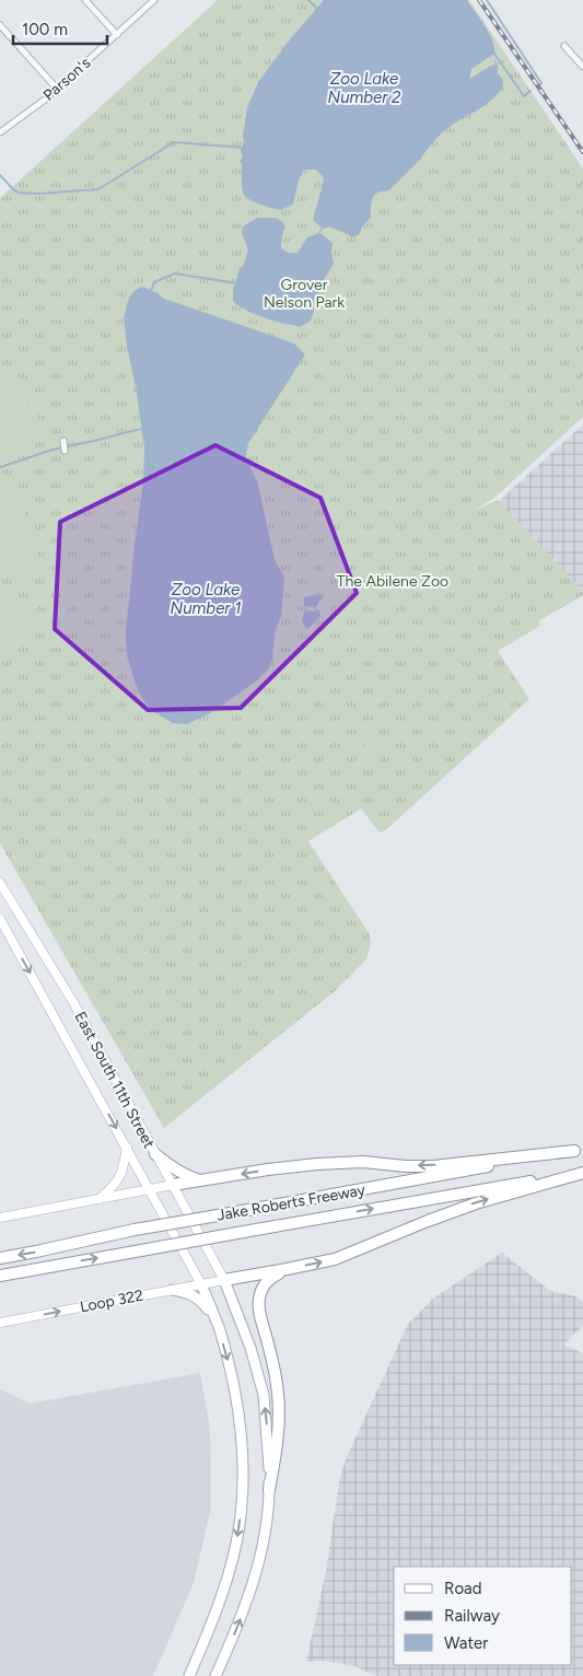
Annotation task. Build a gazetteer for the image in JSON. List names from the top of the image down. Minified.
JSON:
{"streets":{"highway":["Jake Roberts Freeway"],"main road":["East South 11th Street","Loop 322"],"street":["Parson's"]},"crossings":[["East South 11th Street","Loop 322"]],"one_way":["Loop 322"],"water":["Zoo Lake Number 2","Zoo Lake Number 1"],"parks":["Grover Nelson Park","The Abilene Zoo"],"legend":["Road","Railway","Water"],"scale_bar":"100 m"}
